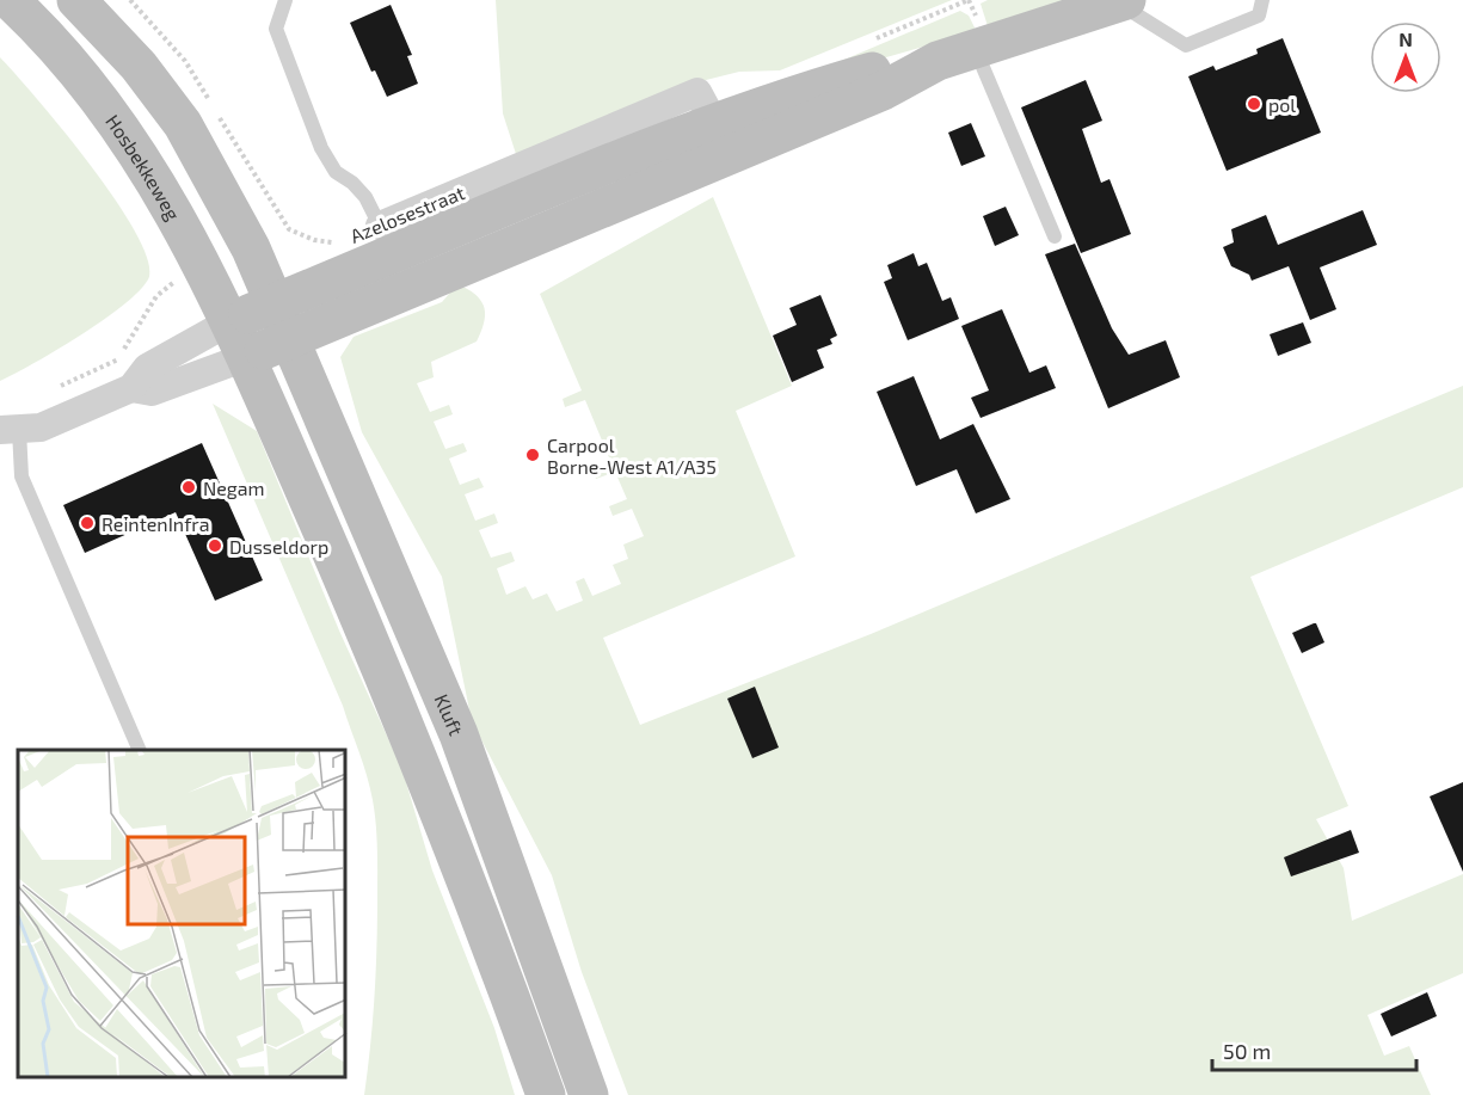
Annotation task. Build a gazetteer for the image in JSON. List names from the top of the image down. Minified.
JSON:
{"streets":{"main road":["Hosbekkeweg","Azelosestraat","Kluft"]},"crossings":[["Hosbekkeweg","Azelosestraat"],["Azelosestraat","Kluft"]],"places":["pol","Carpool Borne-West A1/A35","Negam","ReintenInfra","Dusseldorp"],"scale_bar":"50 m","north":"top"}
